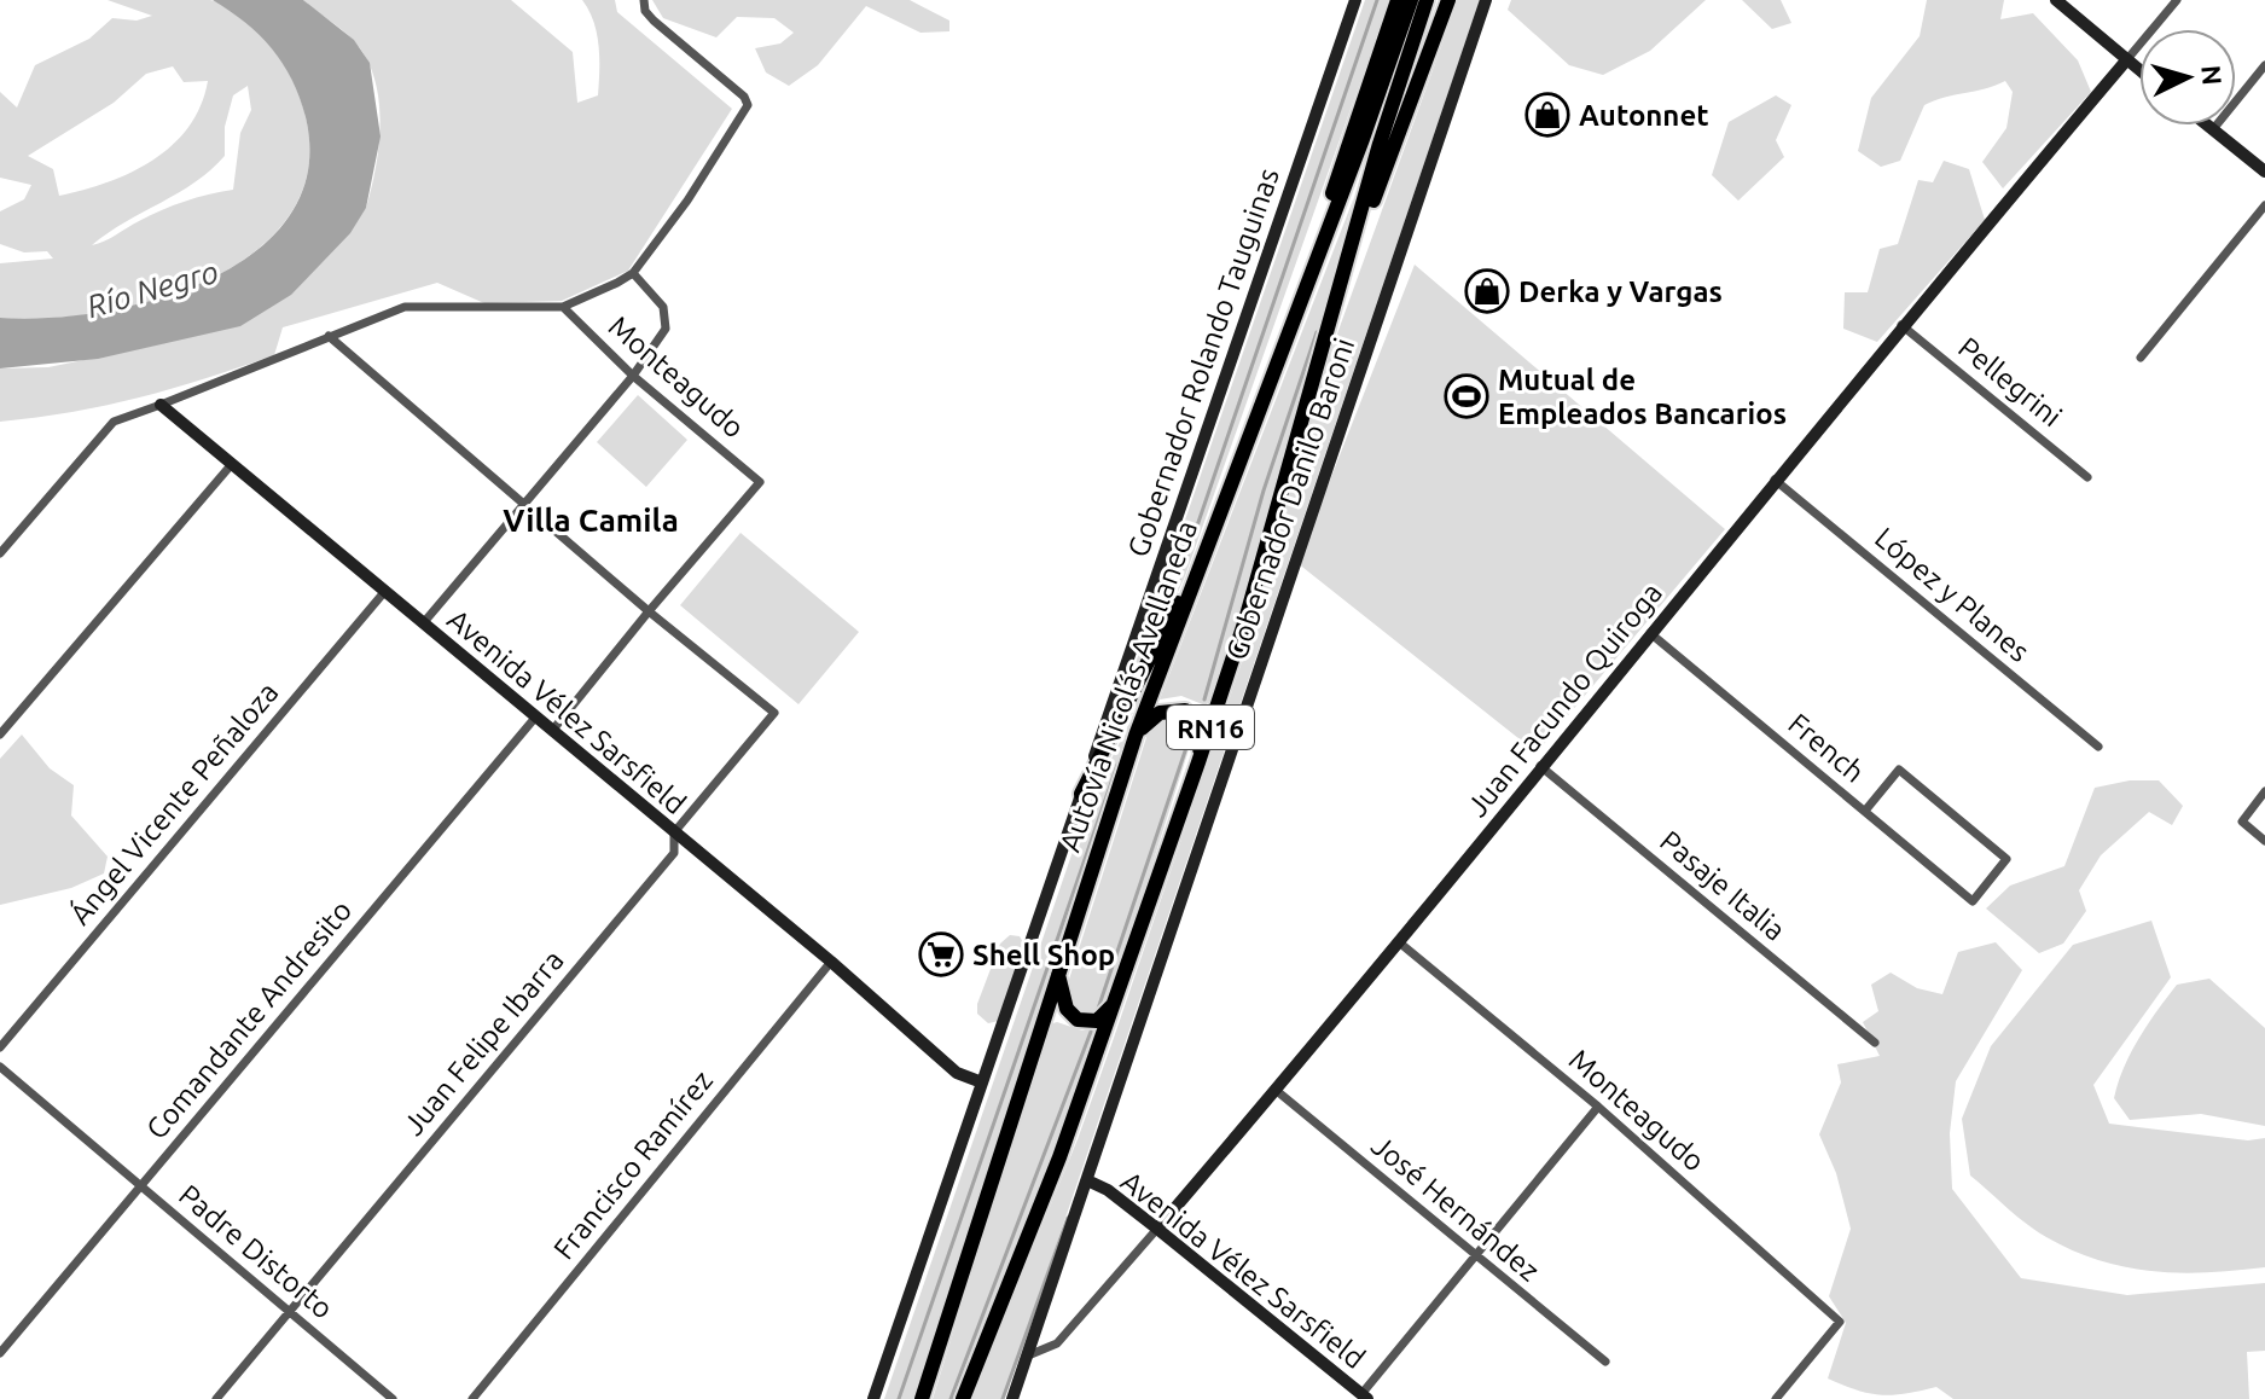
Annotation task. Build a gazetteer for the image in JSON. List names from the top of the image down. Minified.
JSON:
{"streets":{"highway":["Autovía Nicolás Avellaneda","RN16"],"street":["Gobernador Rolando Tauguinas","Monteagudo","Pellegrini","Gobernador Danilo Baroni","López y Planes","Juan Facundo Quiroga","Avenida Vélez Sarsfield","French","Ángel Vicente Peñaloza","Pasaje Italia","Comandante Andresito","Juan Felipe Ibarra","Francisco Ramírez","José Hernández","Padre Distorto"]},"crossings":[["Gobernador Rolando Tauguinas","Avenida Vélez Sarsfield"],["Monteagudo","Juan Facundo Quiroga"],["Monteagudo","Juan Felipe Ibarra"],["Pellegrini","Juan Facundo Quiroga"],["Gobernador Danilo Baroni","Juan Facundo Quiroga"],["Gobernador Danilo Baroni","Avenida Vélez Sarsfield"],["López y Planes","Juan Facundo Quiroga"],["Juan Facundo Quiroga","Avenida Vélez Sarsfield"],["Juan Facundo Quiroga","French"],["Juan Facundo Quiroga","Pasaje Italia"],["Juan Facundo Quiroga","José Hernández"],["Avenida Vélez Sarsfield","Ángel Vicente Peñaloza"],["Avenida Vélez Sarsfield","Comandante Andresito"],["Avenida Vélez Sarsfield","Juan Felipe Ibarra"],["Avenida Vélez Sarsfield","Francisco Ramírez"],["Comandante Andresito","Padre Distorto"],["Juan Felipe Ibarra","Padre Distorto"]],"districts":["Villa Camila"],"water":["Río Negro"],"places":{"shop":["Autonnet","Derka y Vargas"],"sports":["Mutual de Empleados Bancarios"],"supermarket":["Shell Shop"]},"north":"right"}
